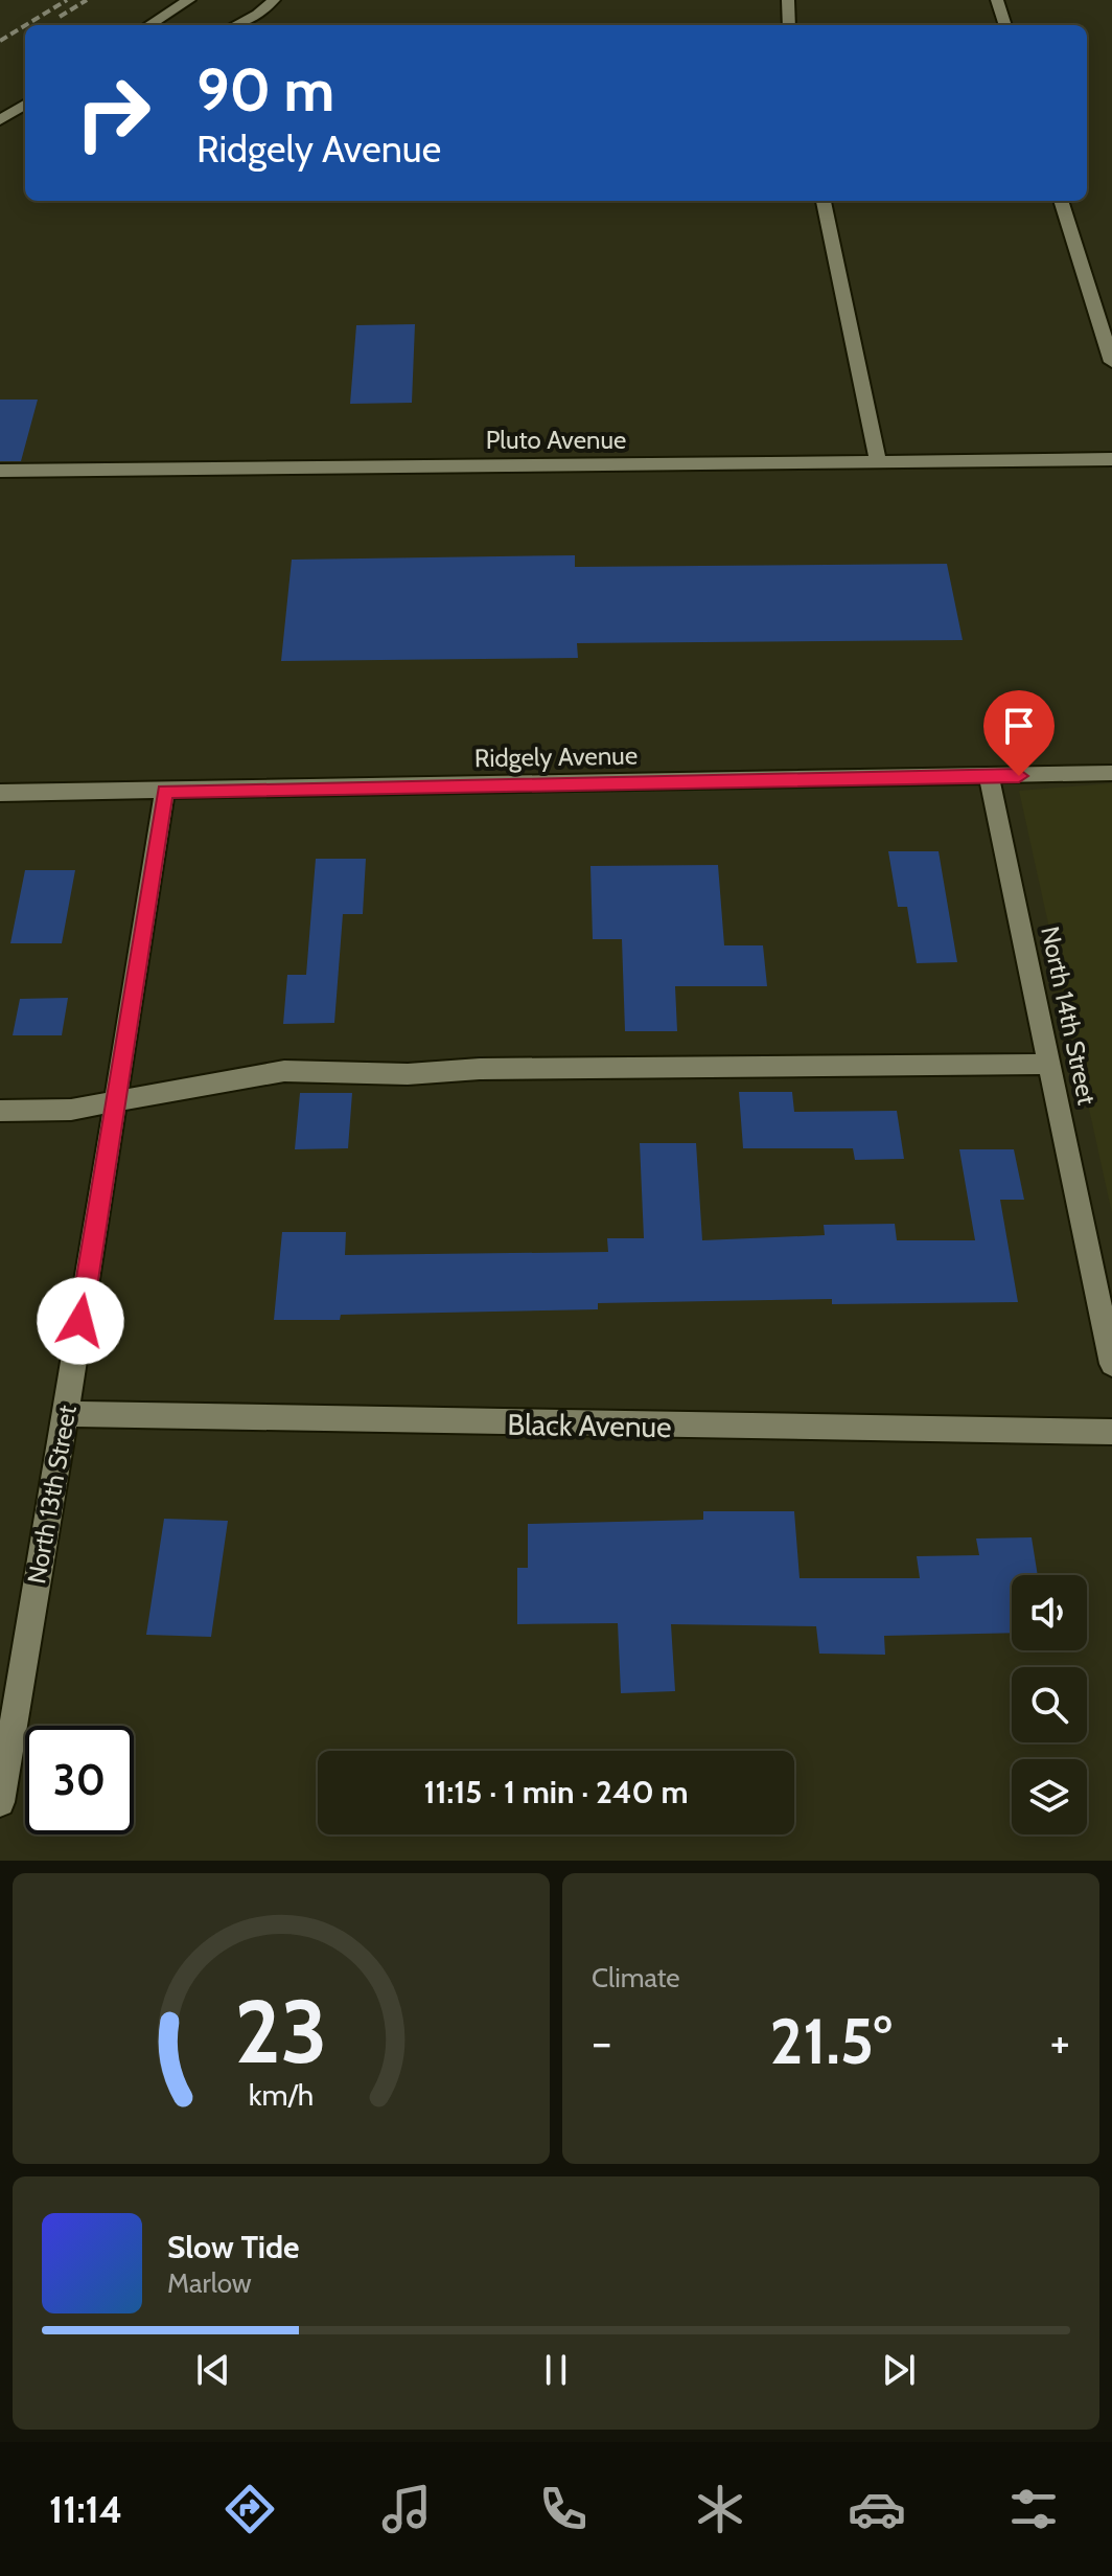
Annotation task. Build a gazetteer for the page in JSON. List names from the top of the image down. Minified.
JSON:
{"streets":{"street":["Pluto Avenue","Ridgely Avenue","North 14th Street","Black Avenue","North 13th Street"]},"crossings":[["Ridgely Avenue","North 14th Street"],["Ridgely Avenue","North 13th Street"],["Black Avenue","North 13th Street"]],"page":{"turn":["90 m","Ridgely Avenue"],"limit":"30","trip":"11:15 · 1 min · 240 m","tile":"Climate","heat":["−","21.5°","+"],"song":["Slow Tide","Marlow"],"tabs":"11:14","gauge":["23","km/h"]}}
